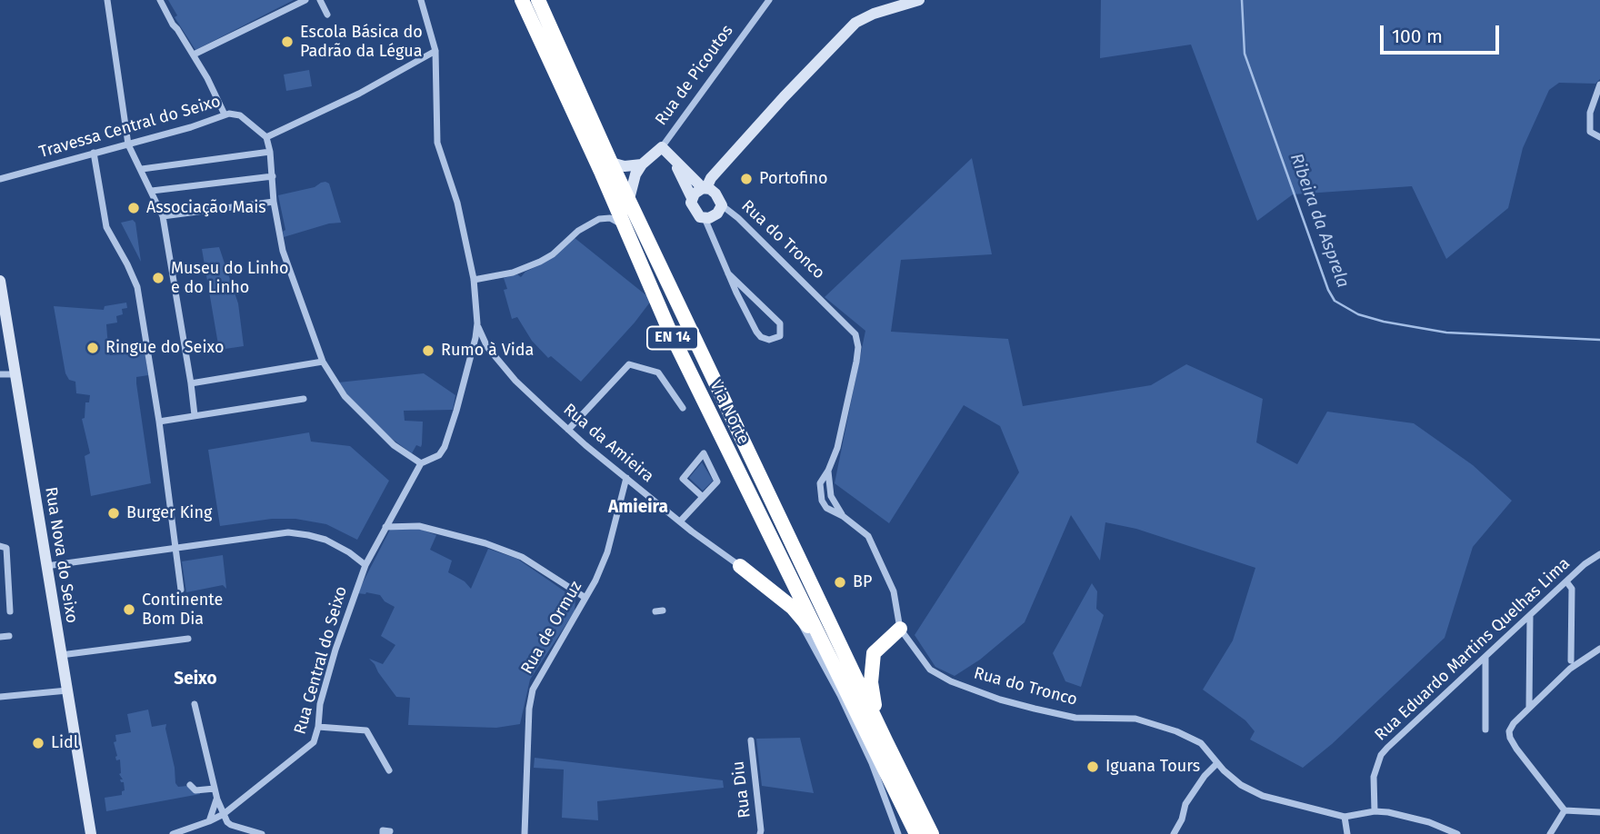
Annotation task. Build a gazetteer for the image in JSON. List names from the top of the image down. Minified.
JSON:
{"streets":{"highway":["EN 14","Via Norte"],"street":["Rua de Picoutos","Travessa Central do Seixo","Rua do Tronco","Rua da Amieira","Rua Nova do Seixo","Rua de Ormuz","Rua Eduardo Martins Quelhas Lima","Rua Central do Seixo","Rua Diu"]},"crossings":[["Rua de Picoutos","Rua do Tronco"],["Rua de Picoutos","Via Norte"],["Rua do Tronco","Rua Eduardo Martins Quelhas Lima"],["Rua da Amieira","Rua de Ormuz"],["Rua da Amieira","Rua Central do Seixo"]],"districts":["Amieira","Seixo"],"water":["Ribeira da Asprela"],"places":["Escola Básica do Padrão da Légua","Portofino","Associação Mais","Museu do Linho e do Linho","Ringue do Seixo","Rumo à Vida","Burger King","BP","Continente Bom Dia","Lidl","Iguana Tours"],"scale_bar":"100 m"}
